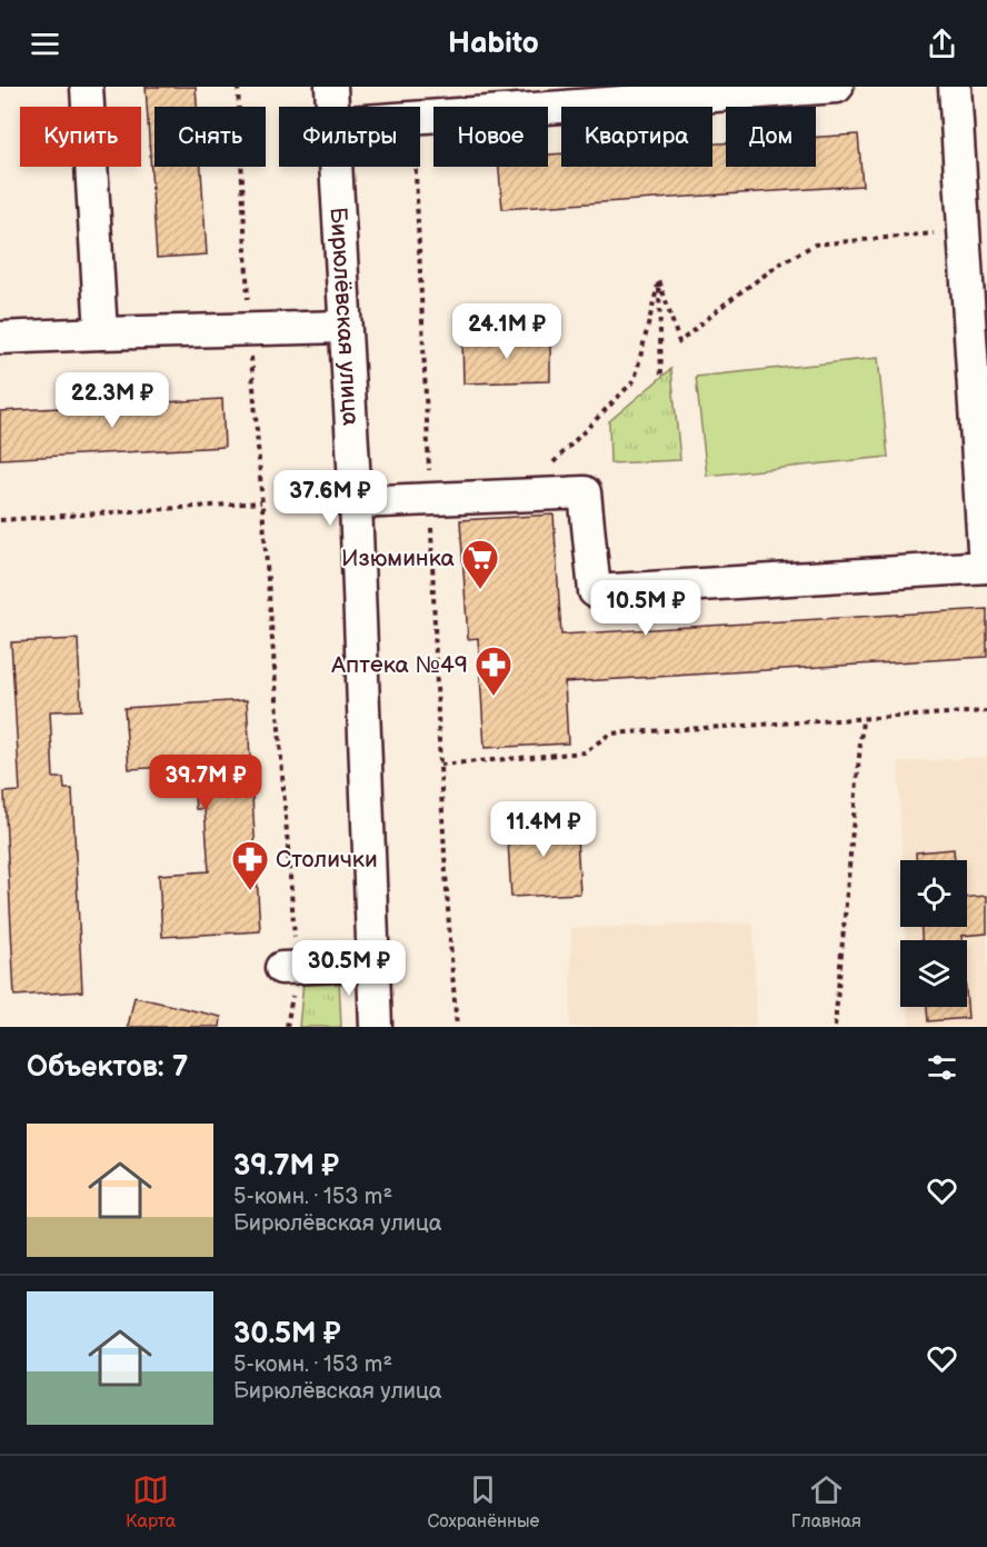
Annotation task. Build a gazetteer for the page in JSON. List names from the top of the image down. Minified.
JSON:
{"streets":{"street":["Бирюлёвская улица"]},"places":{"supermarket":["Изюминка"],"pharmacy":["Аптека №49","Столички"]},"page":{"header":"Habito","chip":["Купить","Снять","Фильтры","Новое","Квартира","Дом"],"price":["24.1M ₽","22.3M ₽","37.6M ₽","10.5M ₽","39.7M ₽","11.4M ₽","30.5M ₽"],"heading":"Объектов: 7","list":[{"name":"39.7M ₽","note":"5-комн. · 153 m² · Бирюлёвская улица"},{"name":"30.5M ₽","note":"5-комн. · 153 m² · Бирюлёвская улица"}],"tabs":["Карта","Сохранённые","Главная"]}}
